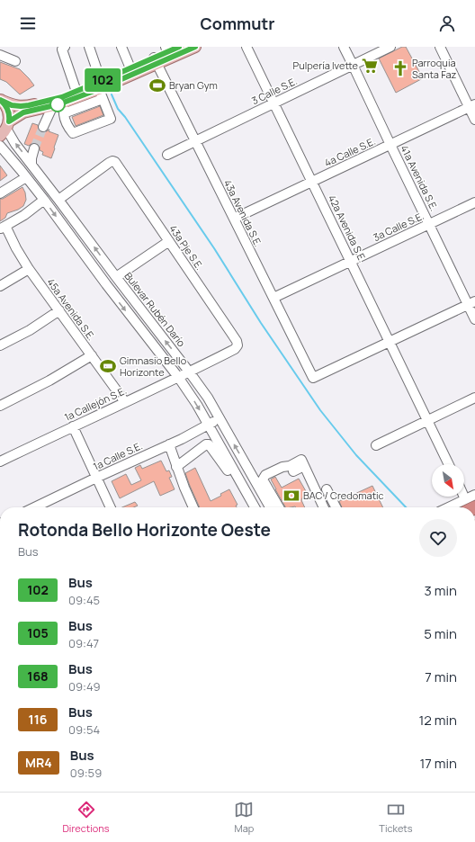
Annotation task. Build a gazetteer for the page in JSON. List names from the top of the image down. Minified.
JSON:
{"streets":{"street":["3 Calle S.E.","4a Calle S.E.","41a Avenida S.E.","43a Avenida S.E.","3a Calle S.E.","42a Avenida S.E.","43a Pje S.E.","45a Avenida S.E.","Bulevar Rubén Darío","1a Callejón S.E.","1a Calle S.E."]},"crossings":[["3 Calle S.E.","41a Avenida S.E."],["3 Calle S.E.","43a Avenida S.E."],["3 Calle S.E.","42a Avenida S.E."],["4a Calle S.E.","41a Avenida S.E."],["4a Calle S.E.","43a Avenida S.E."],["4a Calle S.E.","42a Avenida S.E."],["41a Avenida S.E.","3a Calle S.E."],["43a Avenida S.E.","3a Calle S.E."],["43a Avenida S.E.","42a Avenida S.E."],["3a Calle S.E.","42a Avenida S.E."],["43a Pje S.E.","Bulevar Rubén Darío"],["43a Pje S.E.","1a Callejón S.E."],["45a Avenida S.E.","1a Callejón S.E."],["Bulevar Rubén Darío","1a Callejón S.E."],["Bulevar Rubén Darío","1a Calle S.E."]],"places":{"supermarket":["Pulpería Ivette"],"church":["Parroquia Santa Faz"],"sports":["Bryan Gym","Gimnasio Bello Horizonte"],"bank":["BAC / Credomatic"]},"lines":["bus line 102"],"north":"bottom right","page":{"header":"Commutr","on_map":"102","heading":["Rotonda Bello Horizonte Oeste","Bus"],"list":[{"mark":"102","name":"Bus","note":"09:45","value":"3 min"},{"mark":"105","name":"Bus","note":"09:47","value":"5 min"},{"mark":"168","name":"Bus","note":"09:49","value":"7 min"},{"mark":"116","name":"Bus","note":"09:54","value":"12 min"},{"mark":"MR4","name":"Bus","note":"09:59","value":"17 min"}],"tabs":["Directions","Map","Tickets"]}}
